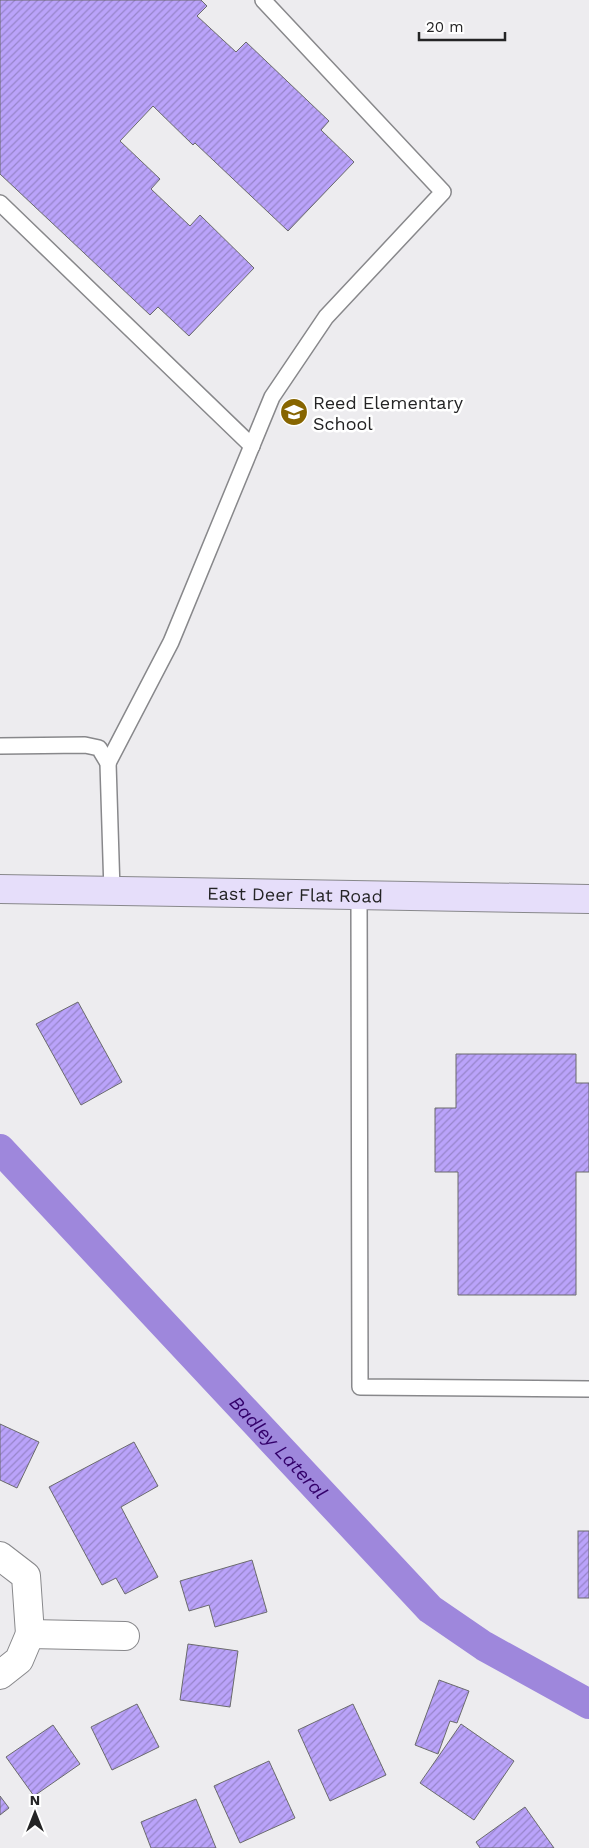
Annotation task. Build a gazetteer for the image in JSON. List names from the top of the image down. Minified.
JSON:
{"streets":{"main road":["East Deer Flat Road"]},"water":["Badley Lateral"],"places":{"school or university":["Reed Elementary School"]},"scale_bar":"20 m","north":"top"}
